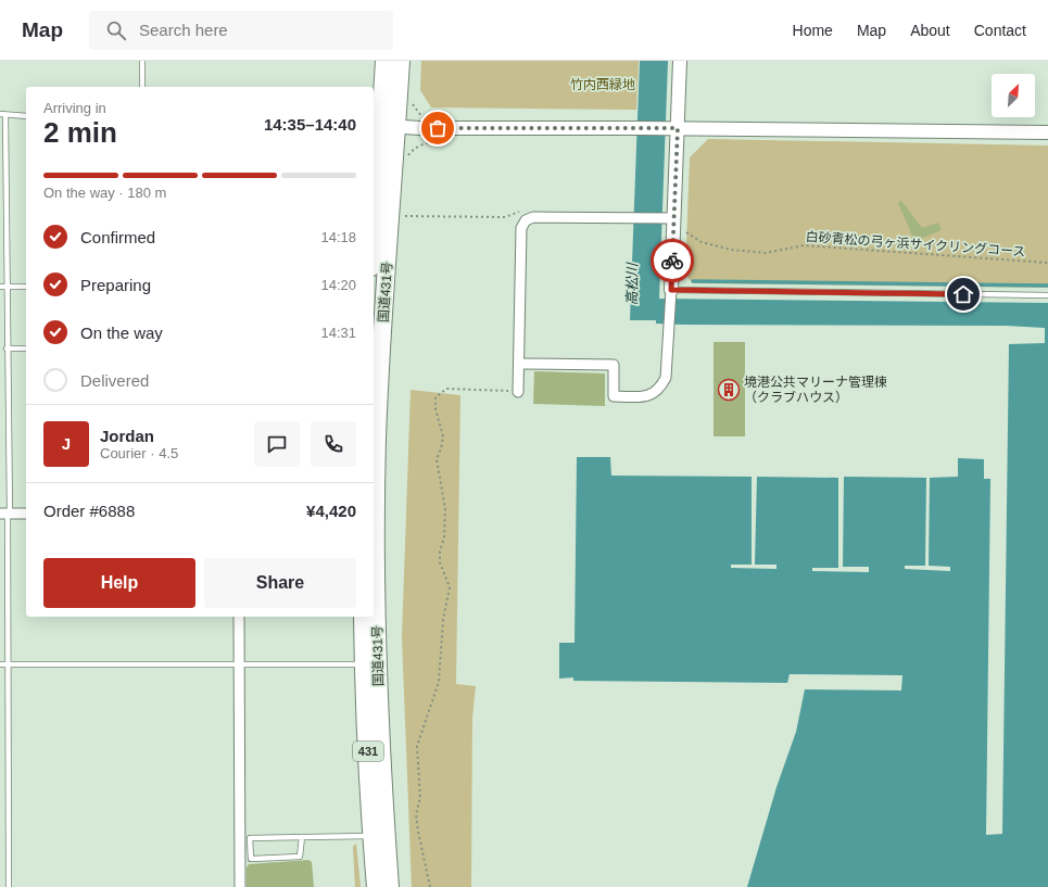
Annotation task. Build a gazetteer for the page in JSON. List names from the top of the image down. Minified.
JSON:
{"streets":{"highway":["国道431号","431"],"path":["白砂青松の弓ヶ浜サイクリングコース"]},"water":["高松川"],"parks":["竹内西緑地"],"places":{"building":["境港公共マリーナ管理棟 （クラブハウス）"]},"north":"top right","page":{"header":"Map","search":"Search here","nav":["Home","Map","About","Contact"],"heading":["2 min","Arriving in","14:35–14:40"],"panel":["Jordan","Courier · 4.5","Order #6888","¥4,420"],"bar":"On the way · 180 m","list":[["Confirmed","14:18"],["Preparing","14:20"],["On the way","14:31"],"Delivered"],"round":"J","buttons":["Help","Share"]}}
